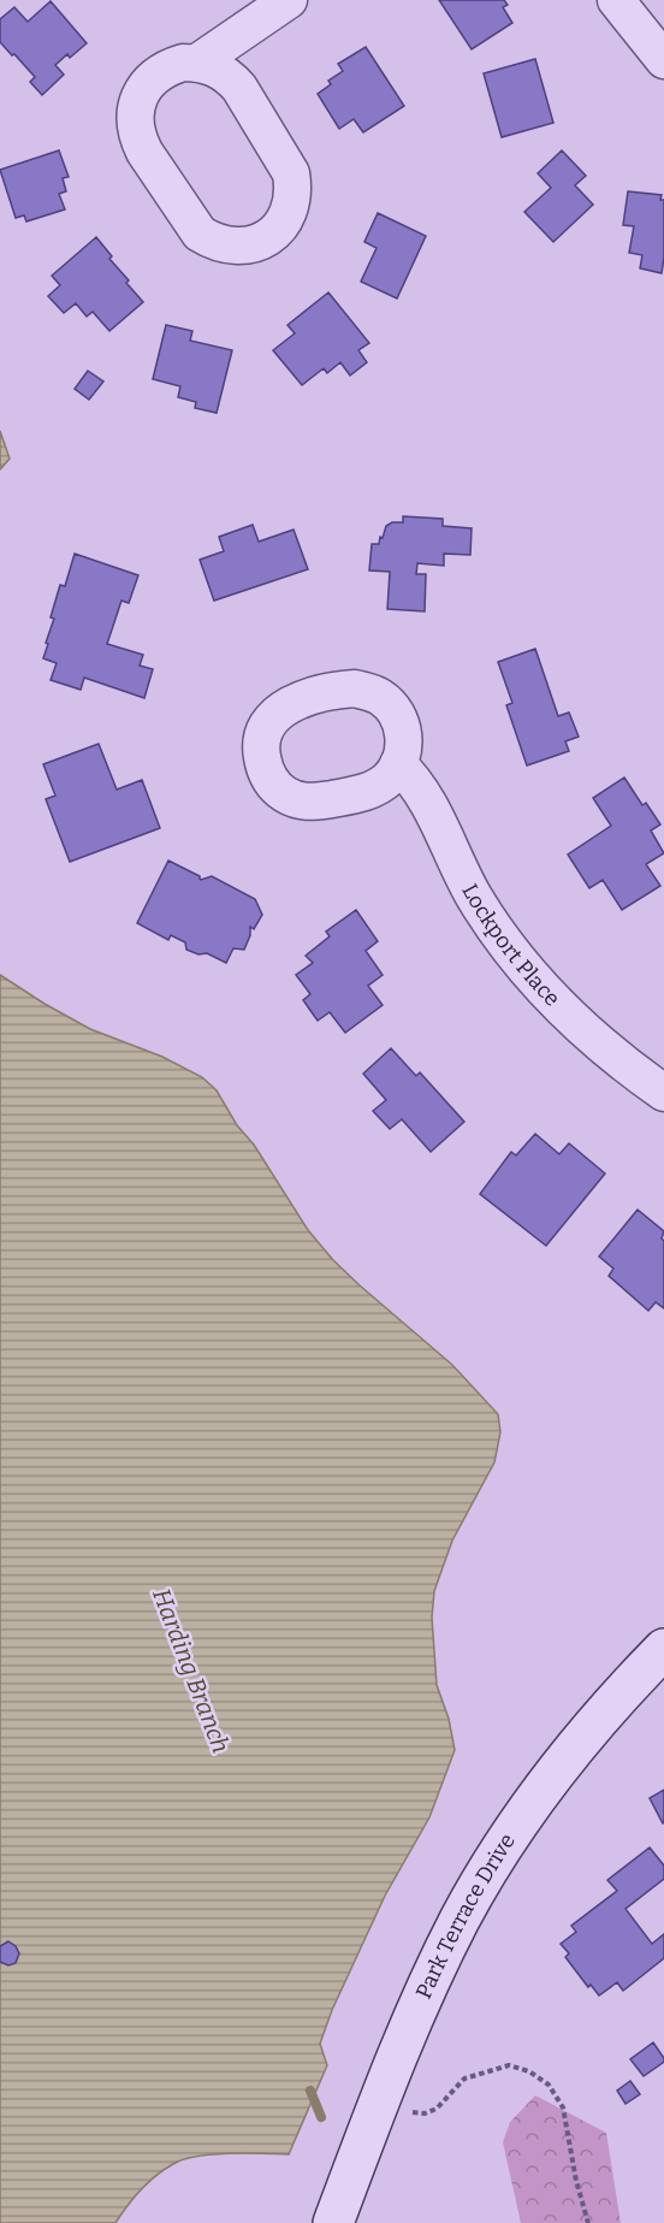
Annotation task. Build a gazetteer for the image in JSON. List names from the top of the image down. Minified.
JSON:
{"streets":{"street":["Lockport Place","Park Terrace Drive"]},"water":["Harding Branch"]}
